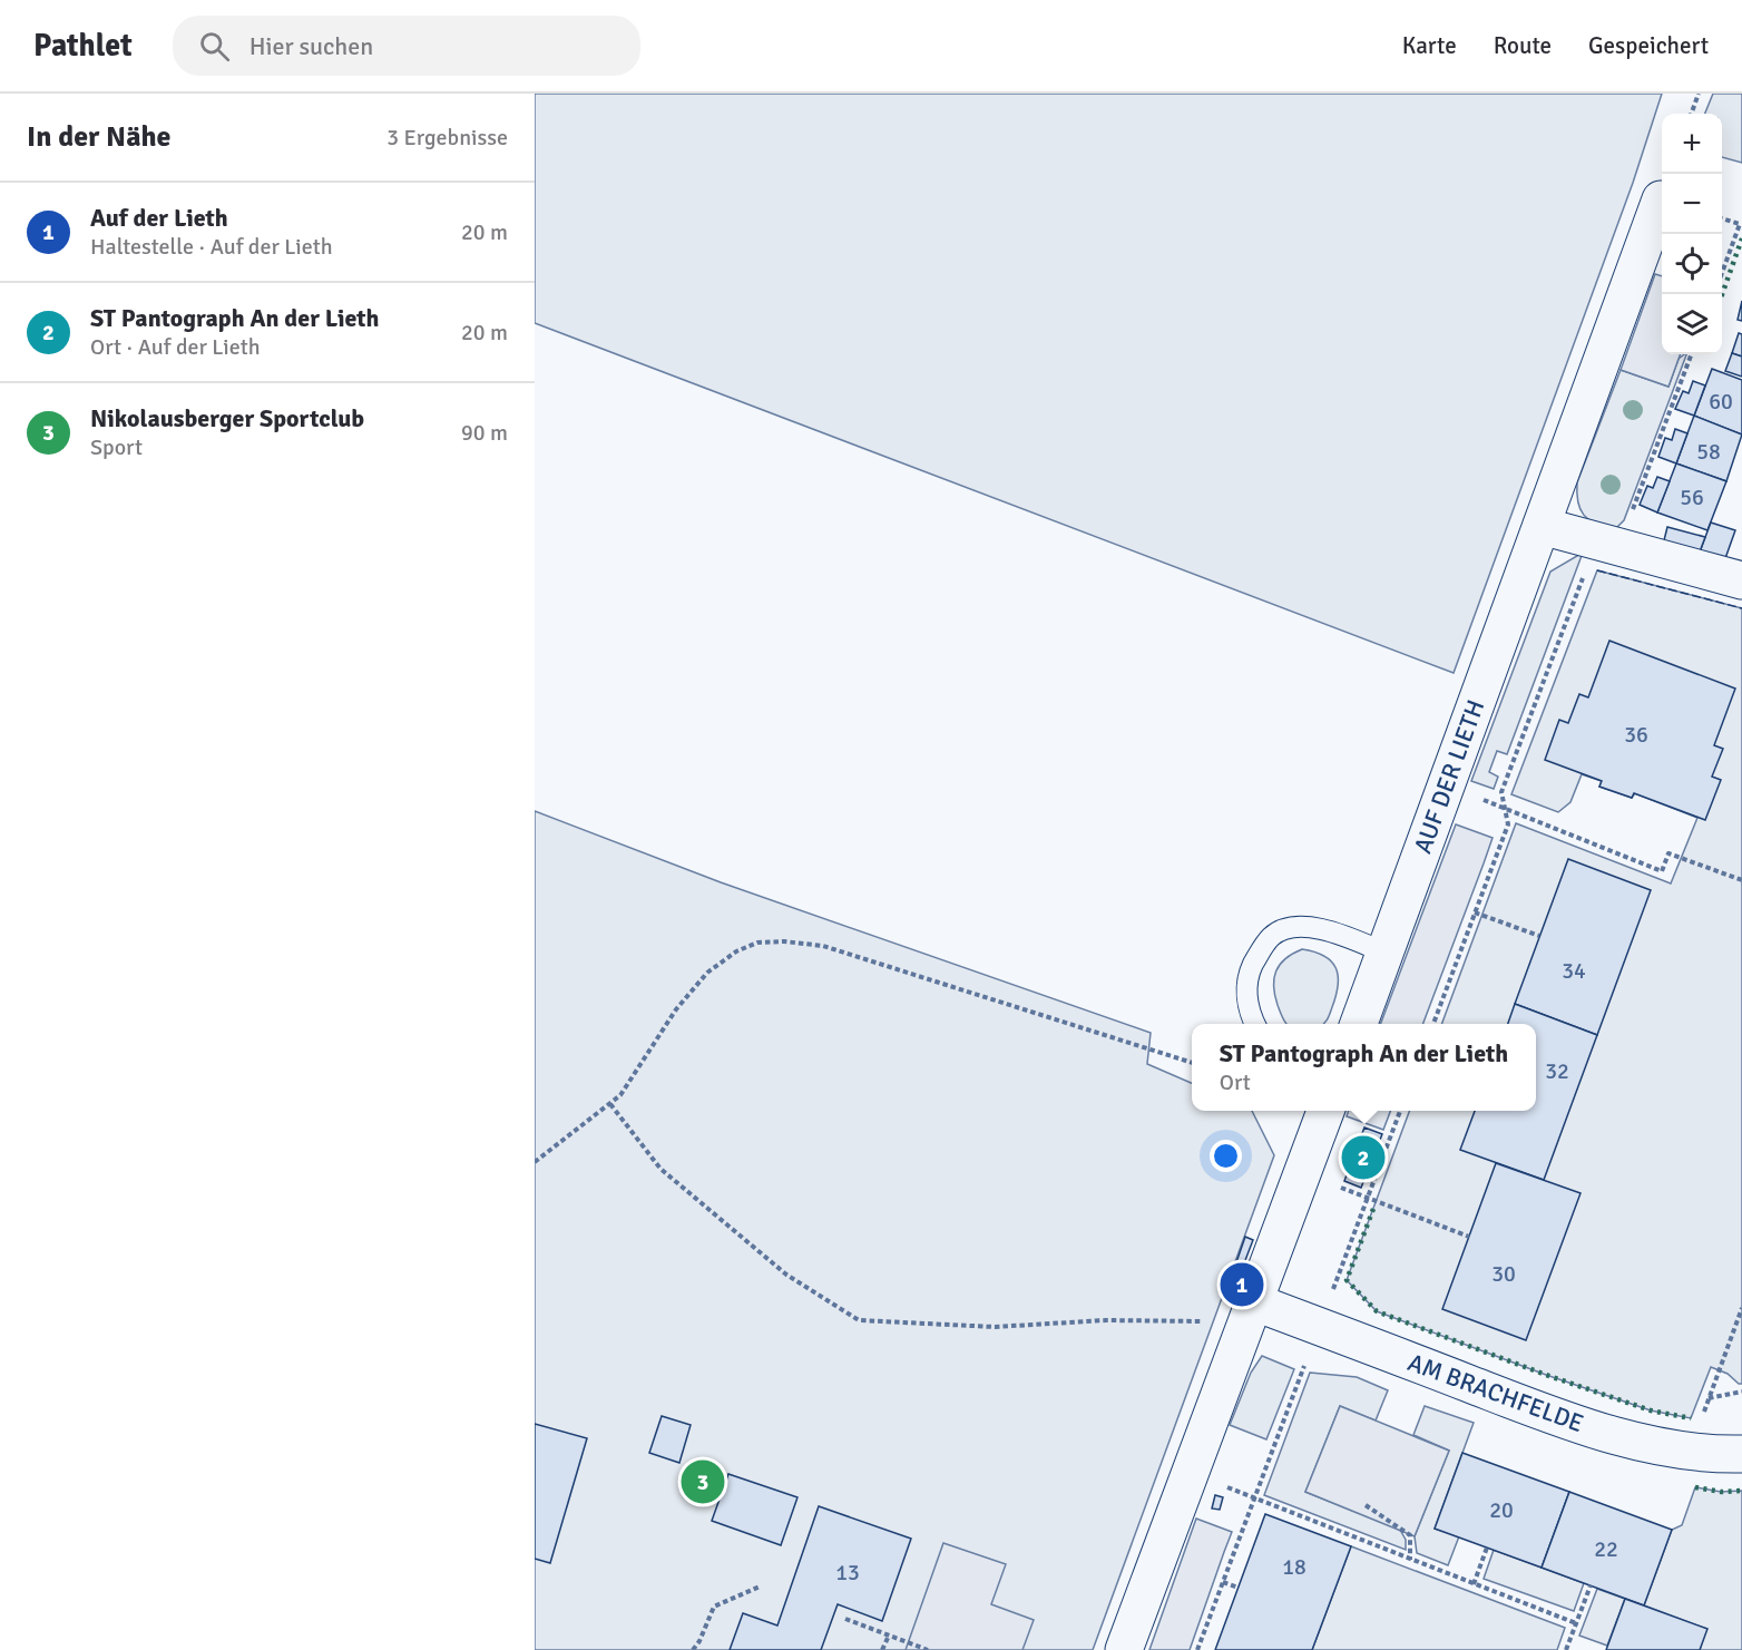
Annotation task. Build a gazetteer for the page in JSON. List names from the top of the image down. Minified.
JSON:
{"streets":{"street":["AUF DER LIETH","AM BRACHFELDE"]},"house_numbers":["60","58","56","36","34","32","30","20","22","18","13"],"page":{"header":"Pathlet","search":"Hier suchen","nav":["Karte","Route","Gespeichert"],"heading":["In der Nähe","3 Ergebnisse"],"map_buttons":["+","−"],"list":[{"mark":"1","name":"Auf der Lieth","note":"Haltestelle · Auf der Lieth","value":"20 m"},{"mark":"2","name":"ST Pantograph An der Lieth","note":"Ort · Auf der Lieth","value":"20 m"},{"mark":"3","name":"Nikolausberger Sportclub","note":"Sport","value":"90 m"}],"popup":["ST Pantograph An der Lieth","Ort"],"pins":["2","1","3"]}}
